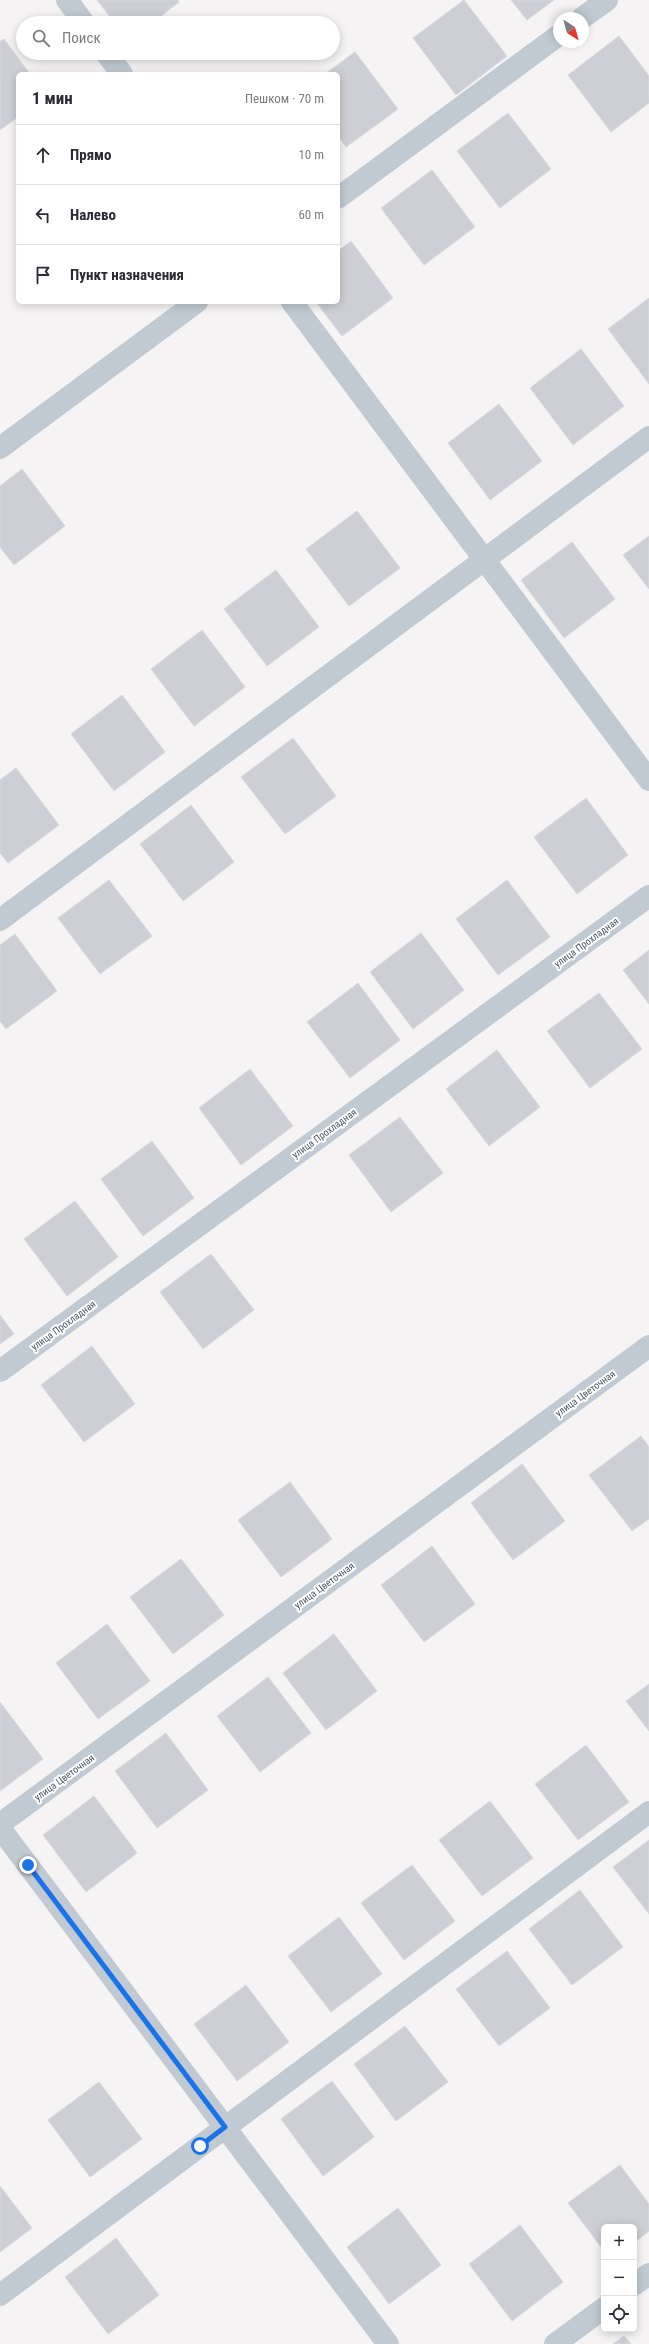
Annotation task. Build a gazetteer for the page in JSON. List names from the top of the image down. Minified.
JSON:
{"streets":{"street":["улица Прохладная","улица Цветочная"]},"north":"bottom right","page":{"search":"Поиск","heading":["1 мин","Пешком · 70 m"],"list":[["Прямо","10 m"],["Налево","60 m"],"Пункт назначения"],"map_buttons":["+","−"]}}
